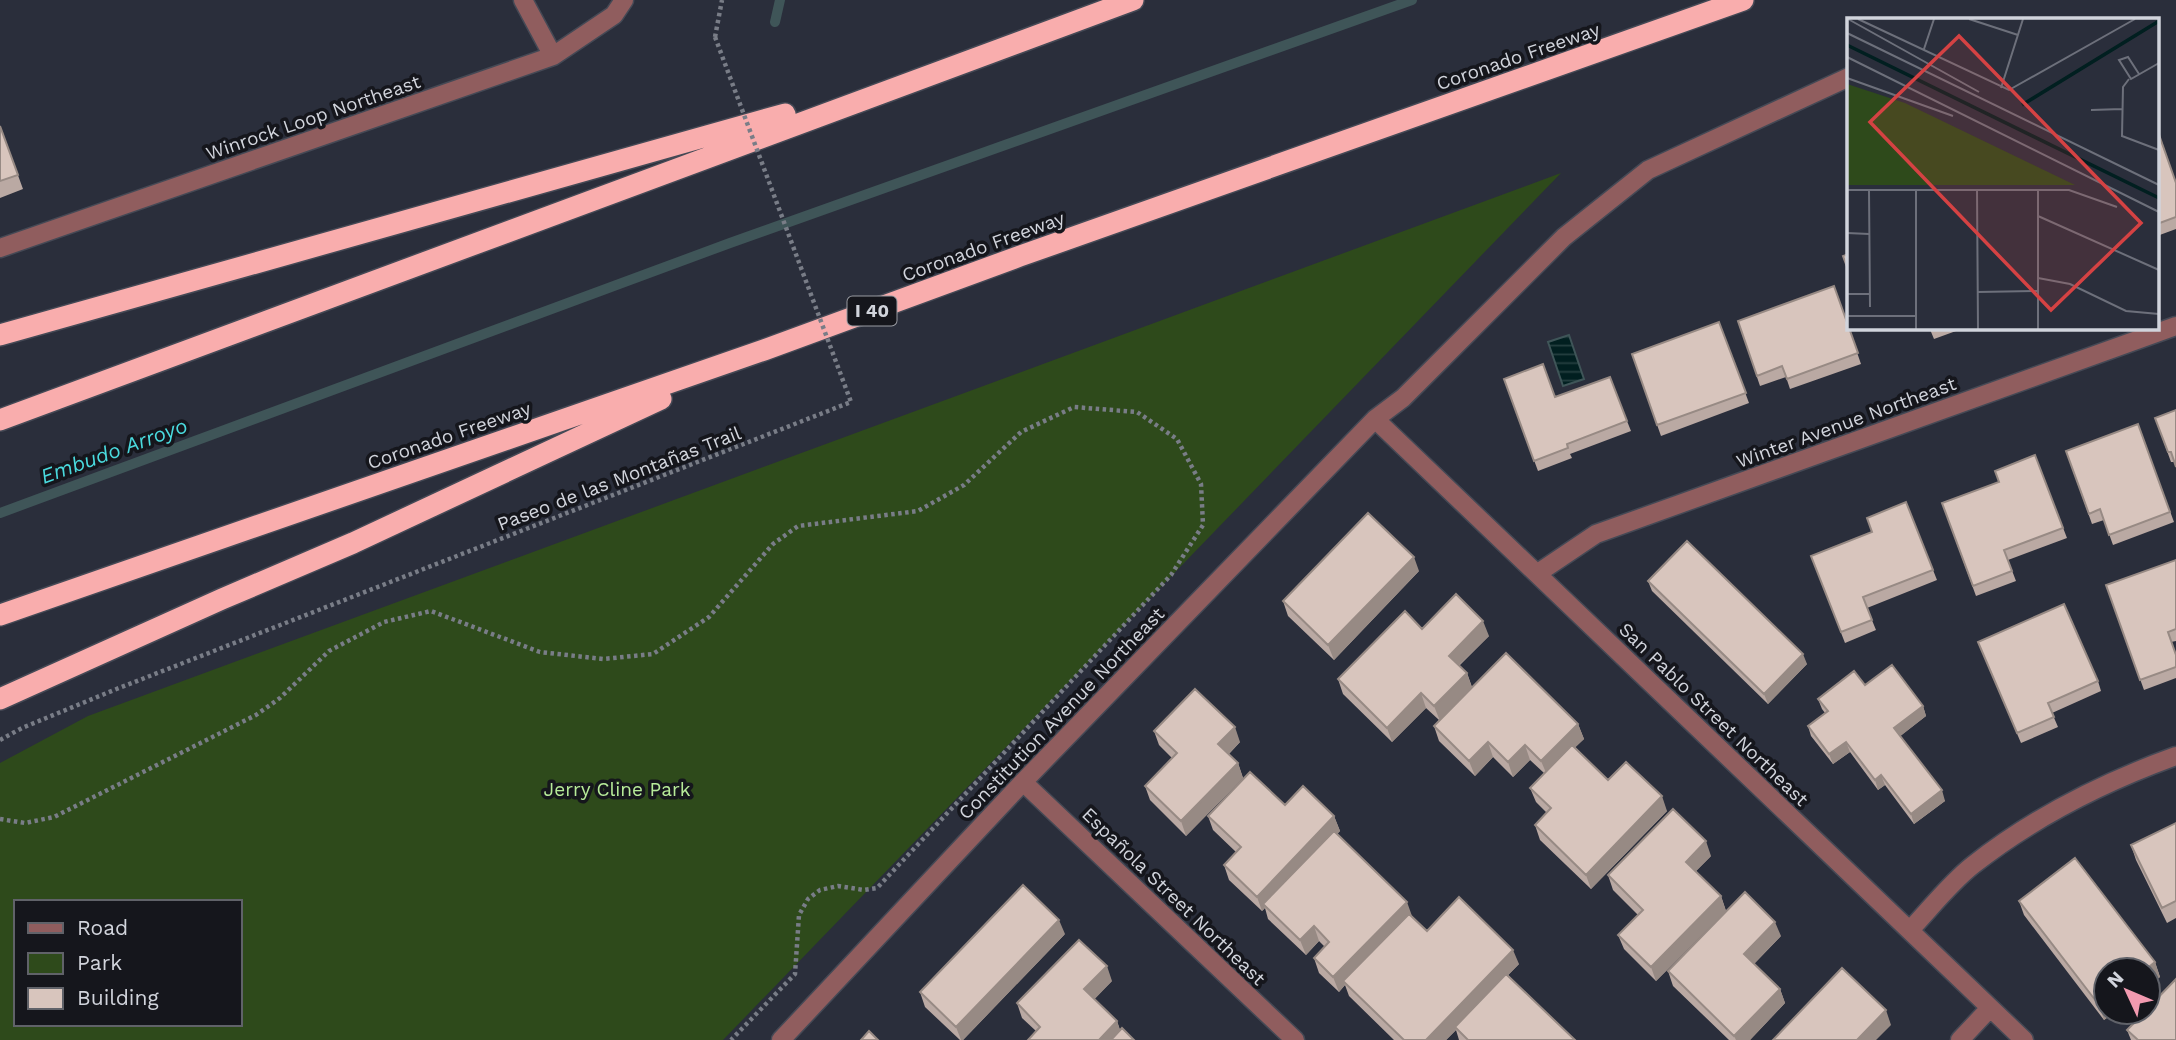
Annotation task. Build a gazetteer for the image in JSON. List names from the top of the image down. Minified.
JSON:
{"streets":{"highway":["Coronado Freeway","I 40"],"street":["Winrock Loop Northeast","Winter Avenue Northeast","Constitution Avenue Northeast","San Pablo Street Northeast","Española Street Northeast"],"path":["Paseo de las Montañas Trail"]},"crossings":[["Winter Avenue Northeast","San Pablo Street Northeast"],["Constitution Avenue Northeast","San Pablo Street Northeast"],["Constitution Avenue Northeast","Española Street Northeast"]],"water":["Embudo Arroyo"],"parks":["Jerry Cline Park"],"legend":["Road","Park","Building"],"north":"top left"}
